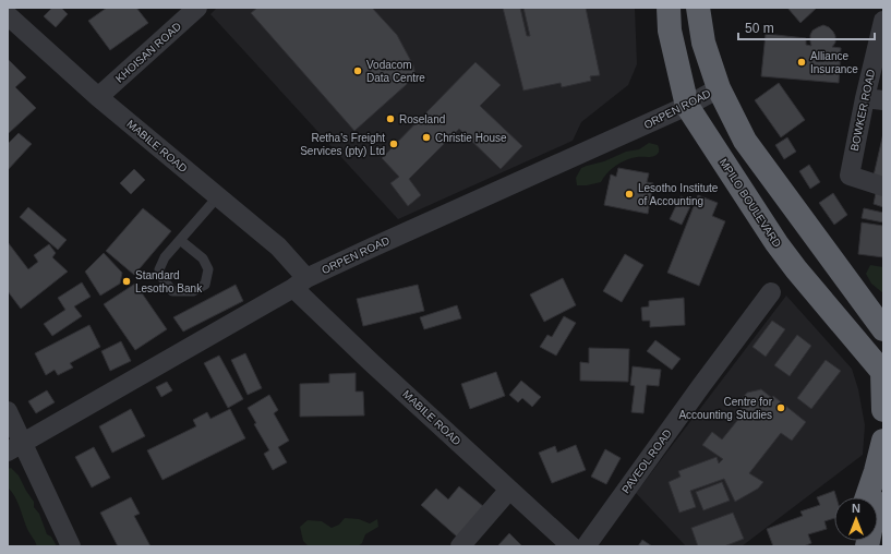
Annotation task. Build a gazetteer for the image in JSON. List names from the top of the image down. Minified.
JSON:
{"streets":{"highway":["MPILO BOULEVARD"],"street":["KHOISAN ROAD","ORPEN ROAD","BOWKER ROAD","MABILE ROAD","PAVEOL ROAD"]},"crossings":[["KHOISAN ROAD","MABILE ROAD"],["ORPEN ROAD","MABILE ROAD"],["ORPEN ROAD","MPILO BOULEVARD"]],"places":["Alliance Insurance","Vodacom Data Centre","Roseland","Christie House","Retha's Freight Services (pty) Ltd","Lesotho Institute of Accounting","Standard Lesotho Bank","Centre for Accounting Studies"],"scale_bar":"50 m","north":"top"}
